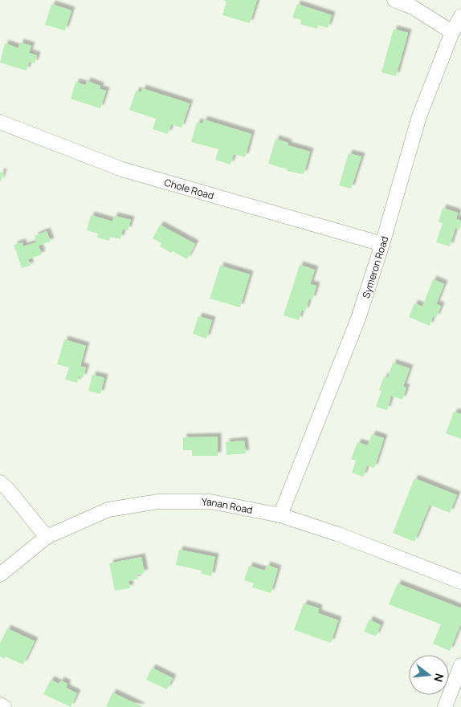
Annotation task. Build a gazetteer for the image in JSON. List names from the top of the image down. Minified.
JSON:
{"streets":{"street":["Chole Road","Symeron Road","Yanan Road"]},"crossings":[["Chole Road","Symeron Road"],["Symeron Road","Yanan Road"]],"north":"right"}
